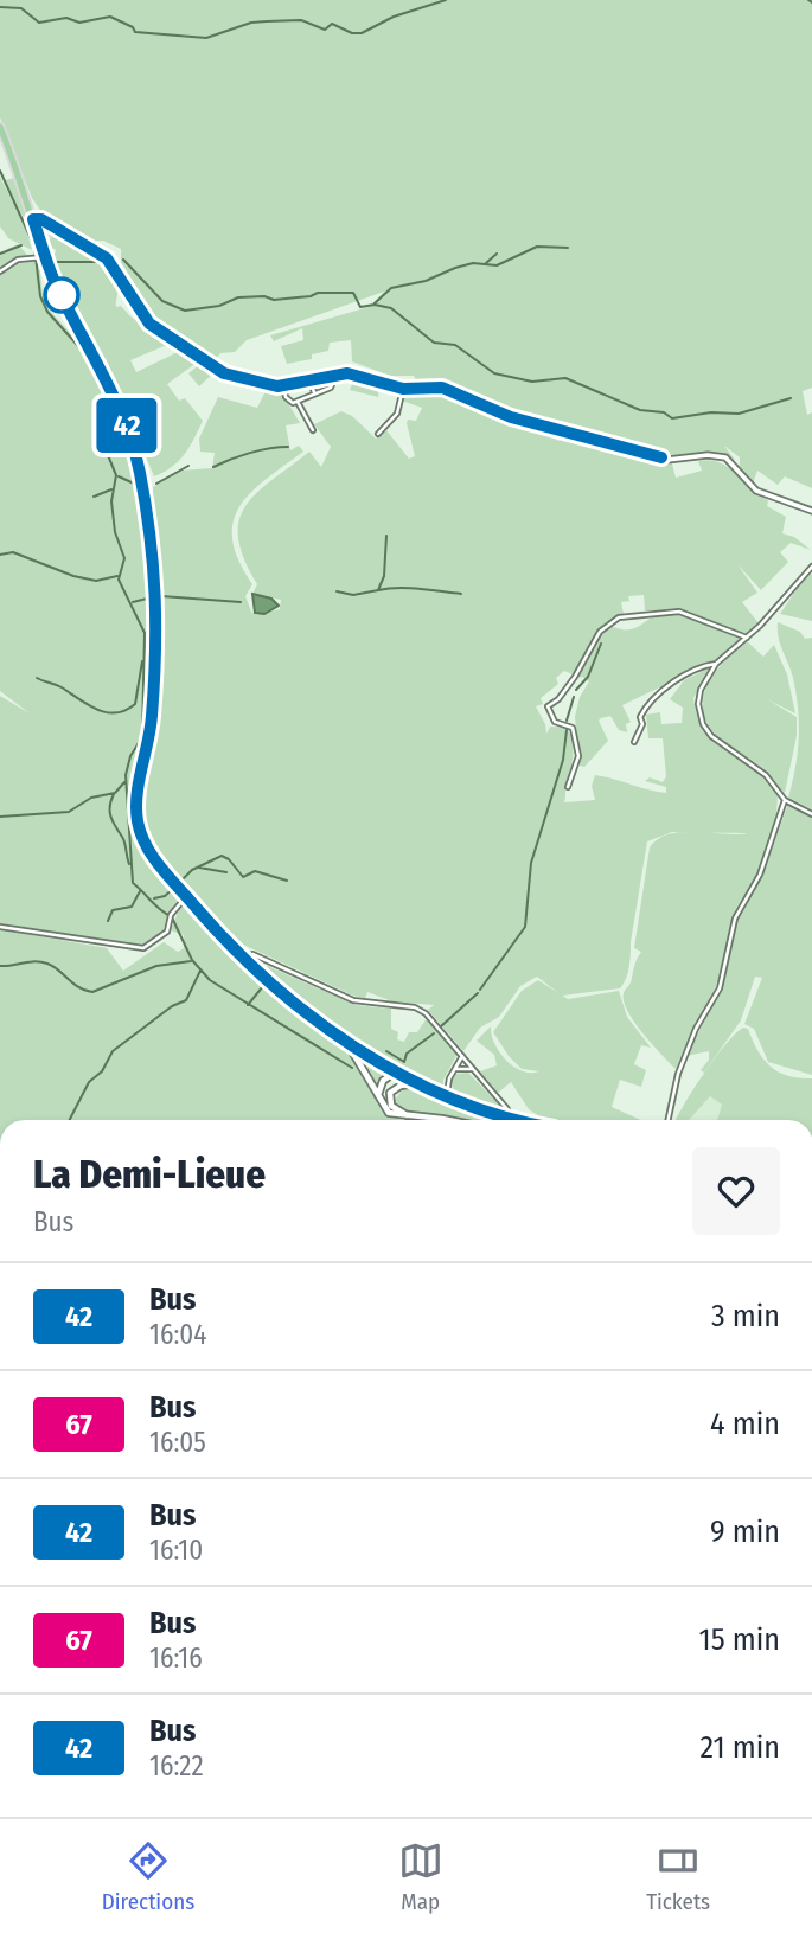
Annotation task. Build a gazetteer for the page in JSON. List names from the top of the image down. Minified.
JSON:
{"lines":["bus line 42"],"page":{"on_map":"42","heading":["La Demi-Lieue","Bus"],"list":[{"mark":"42","name":"Bus","note":"16:04","value":"3 min"},{"mark":"67","name":"Bus","note":"16:05","value":"4 min"},{"mark":"42","name":"Bus","note":"16:10","value":"9 min"},{"mark":"67","name":"Bus","note":"16:16","value":"15 min"},{"mark":"42","name":"Bus","note":"16:22","value":"21 min"}],"tabs":["Directions","Map","Tickets"]}}
